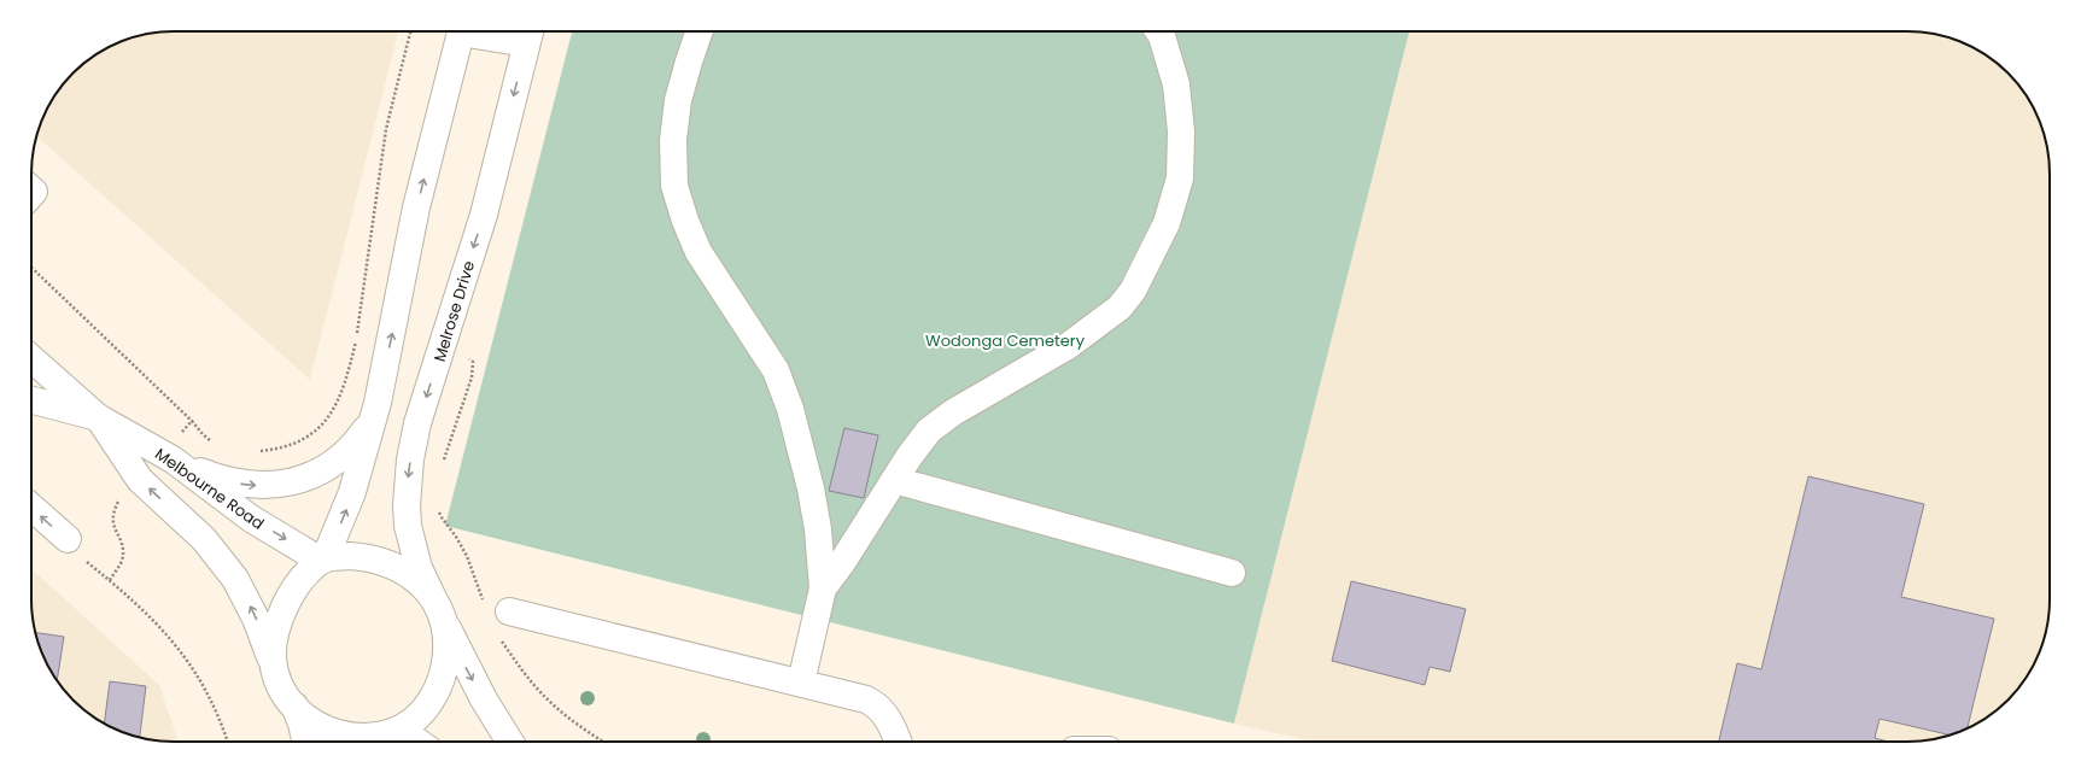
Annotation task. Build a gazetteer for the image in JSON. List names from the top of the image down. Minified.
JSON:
{"streets":{"main road":["Melrose Drive","Melbourne Road"]},"parks":["Wodonga Cemetery"]}
